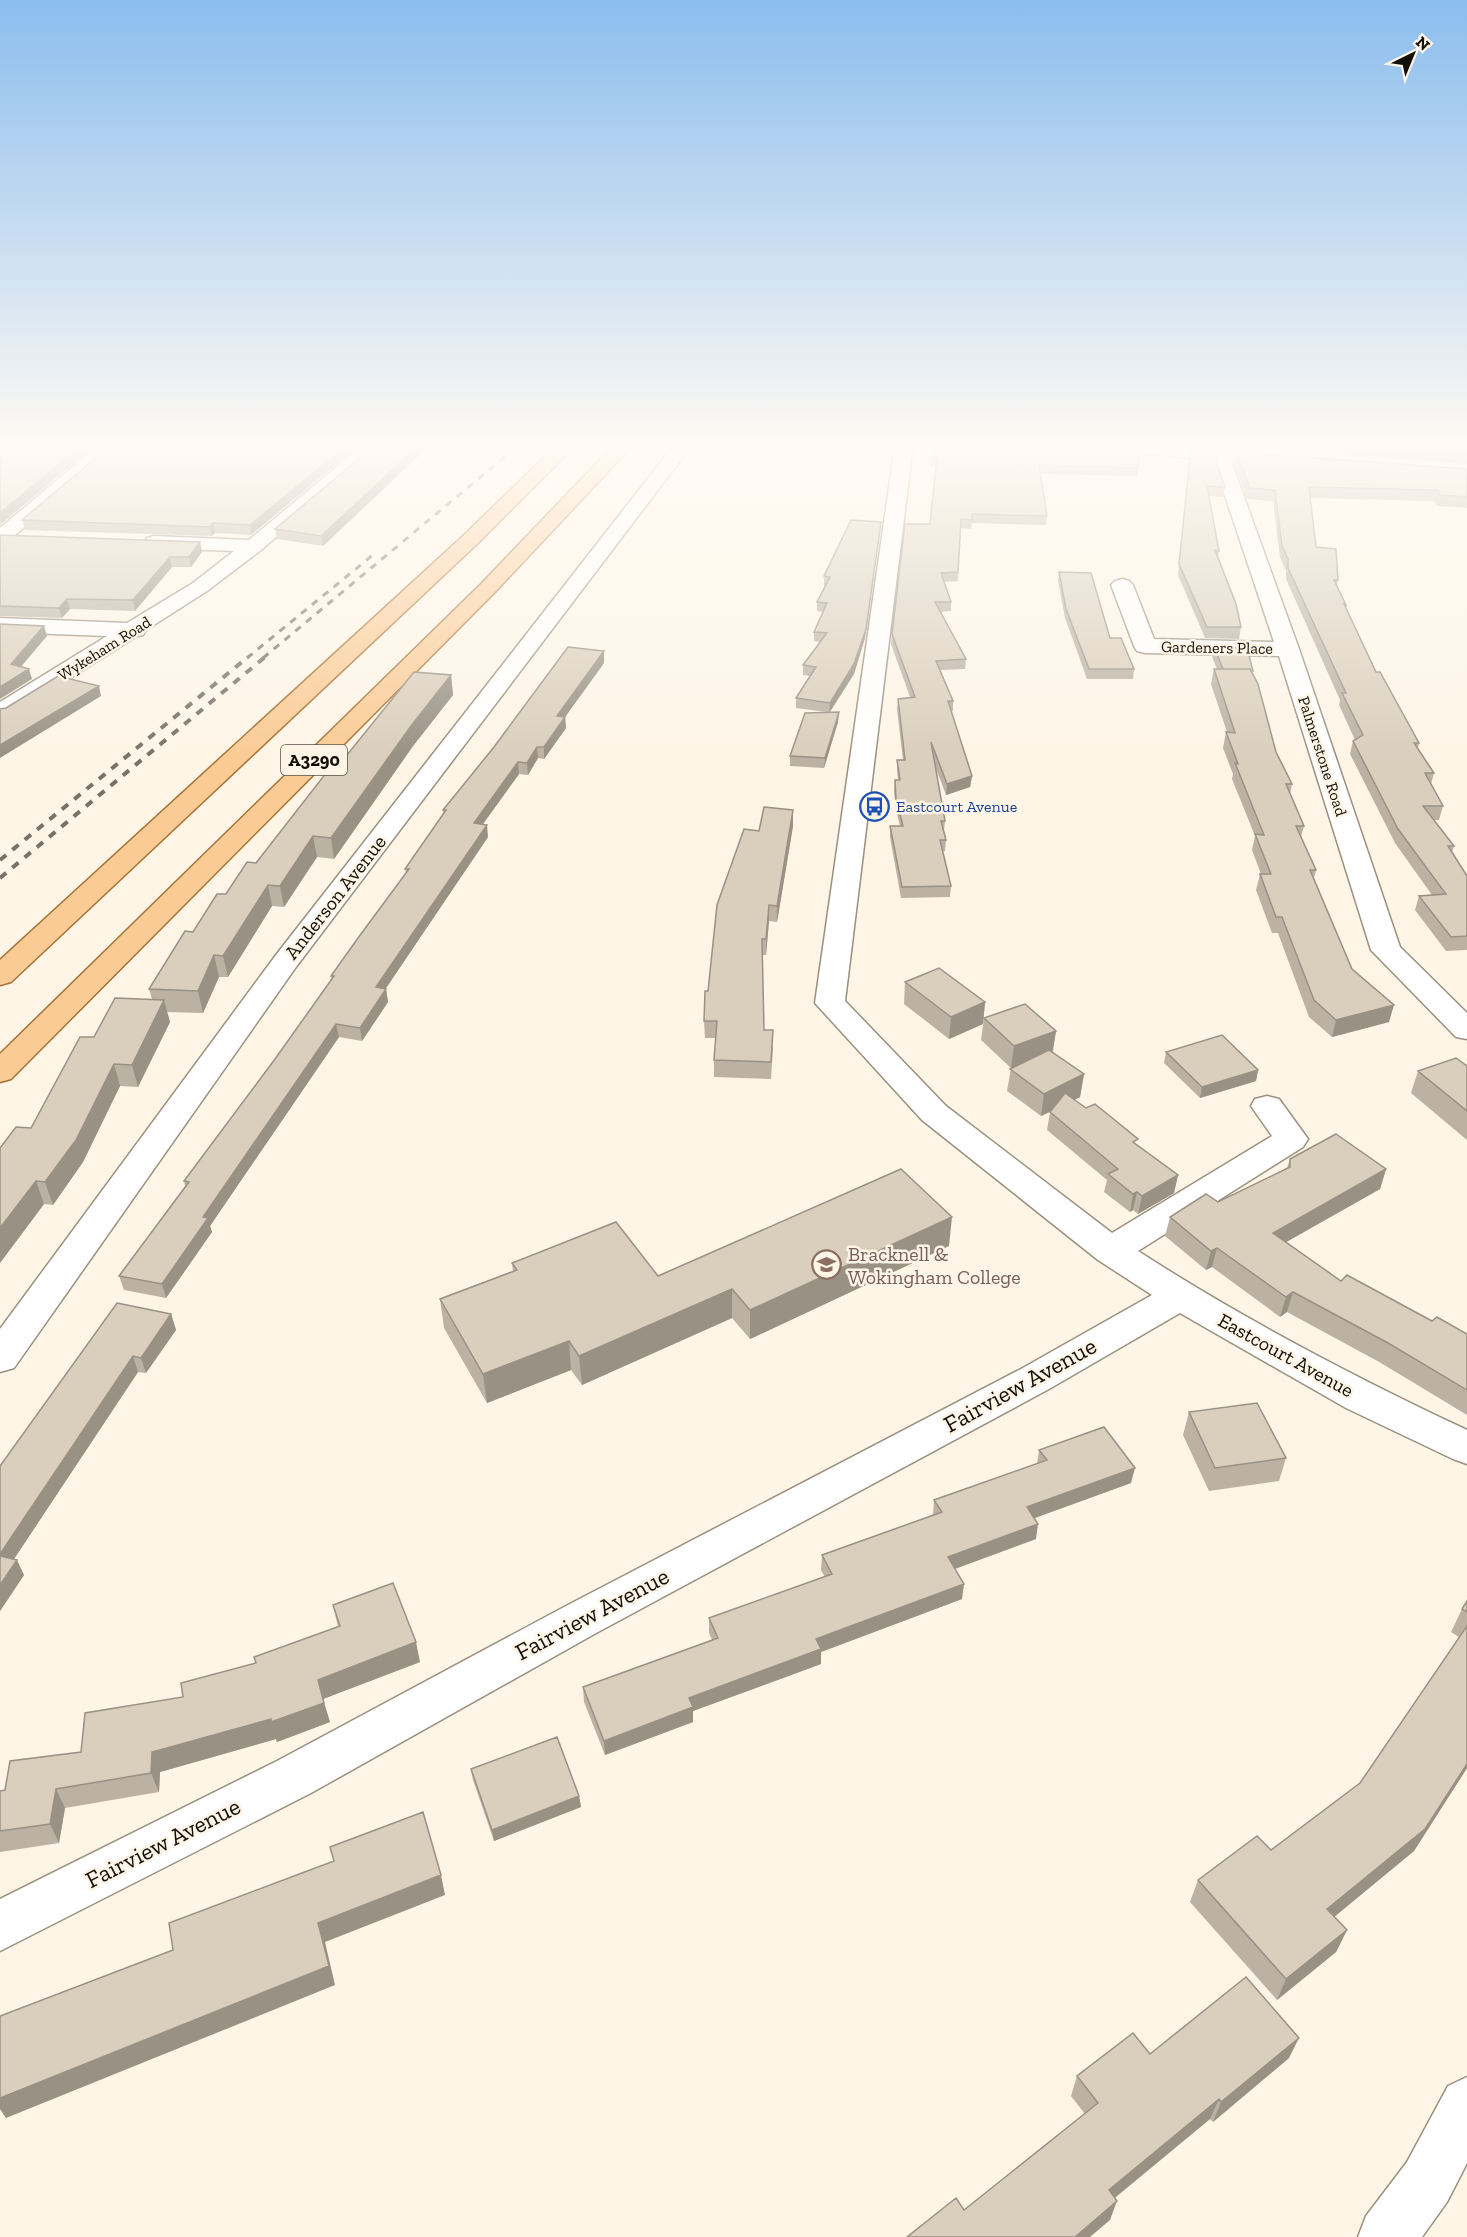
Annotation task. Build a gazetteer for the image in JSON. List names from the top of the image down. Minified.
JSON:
{"streets":{"main road":["A3290"],"street":["Gardeners Place","Wykeham Road","Palmerstone Road","Anderson Avenue","Eastcourt Avenue","Fairview Avenue"]},"crossings":[["Gardeners Place","Palmerstone Road"],["Eastcourt Avenue","Fairview Avenue"]],"places":{"bus stop":["Eastcourt Avenue"],"school or university":["Bracknell & Wokingham College"]},"north":"top right"}
